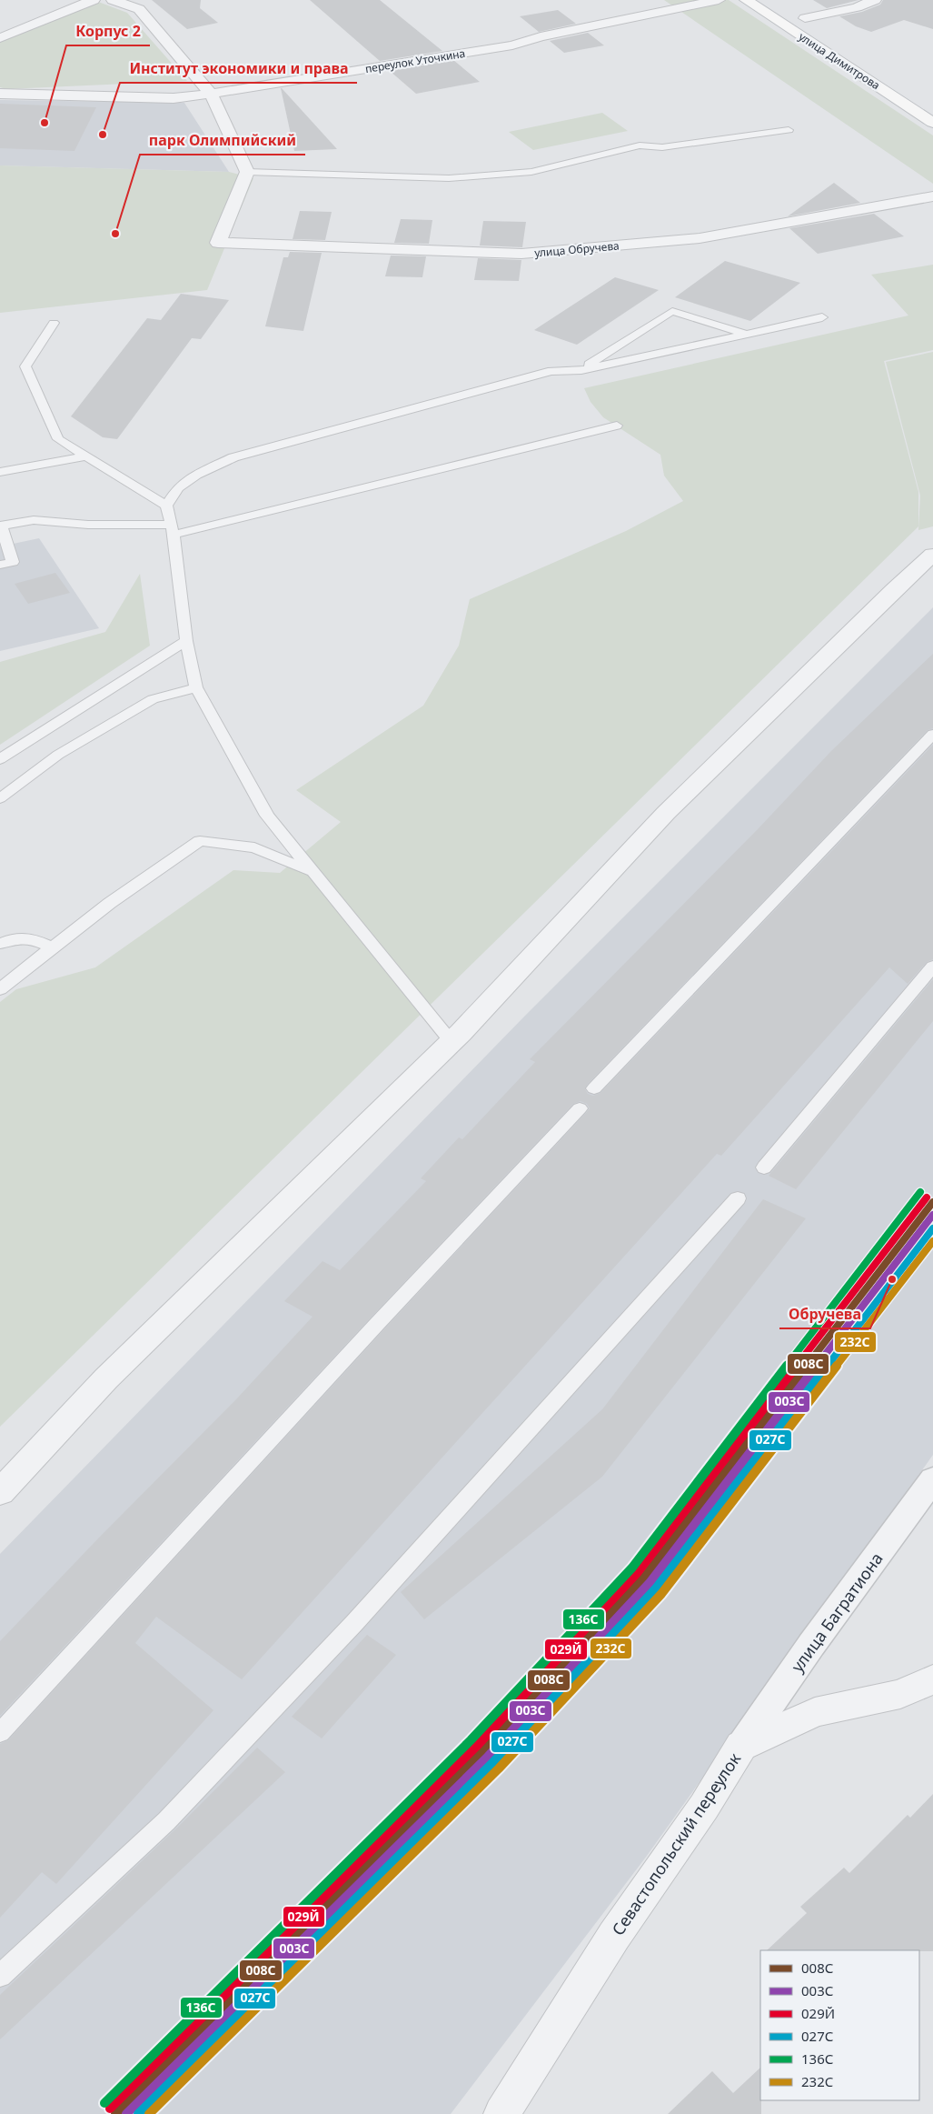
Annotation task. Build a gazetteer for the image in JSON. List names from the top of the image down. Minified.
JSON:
{"streets":{"main road":["улица Димитрова"],"street":["переулок Уточкина","улица Обручева","улица Багратиона","Севастопольский переулок"]},"crossings":[["улица Багратиона","Севастопольский переулок"]],"places":["Корпус 2","Институт экономики и права","парк Олимпийский","Обручева"],"lines":["transit line 136С","transit line 029Й","transit line 008С","transit line 003С","transit line 027С","transit line 232C"],"legend":["008С","003С","029Й","027С","136С","232C"]}
